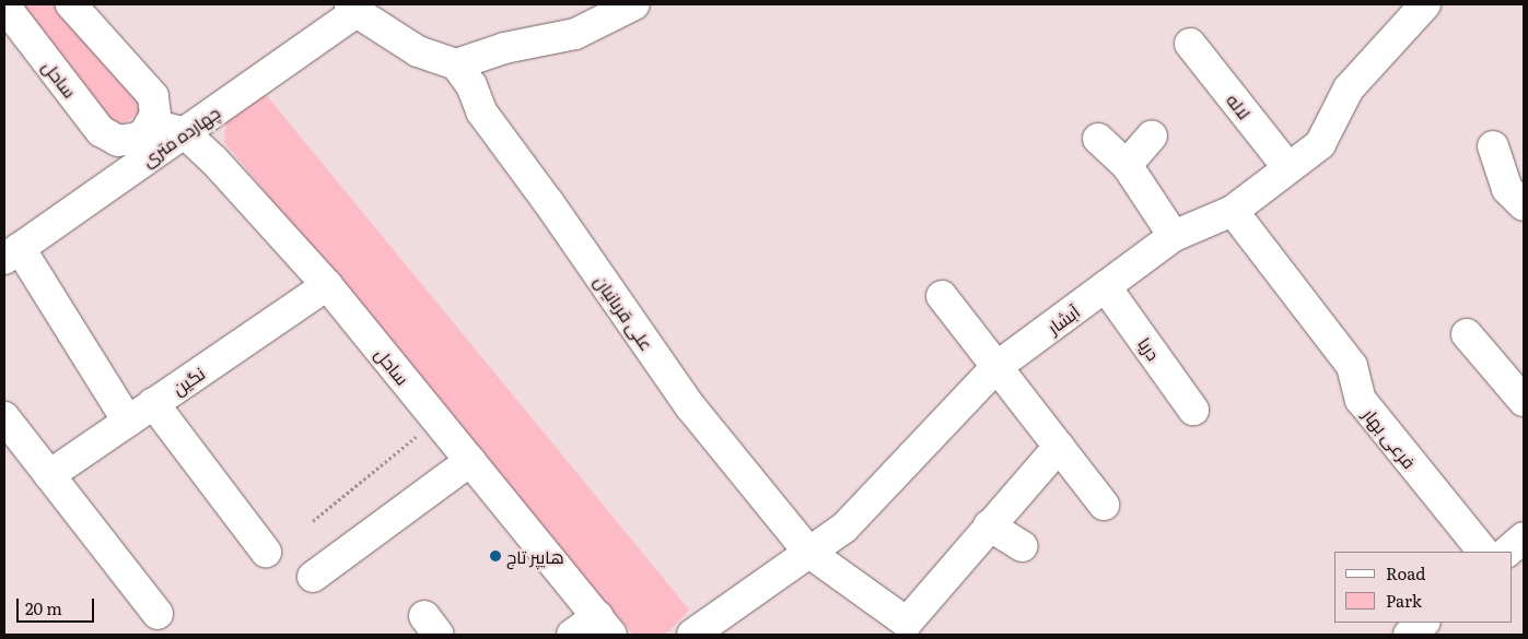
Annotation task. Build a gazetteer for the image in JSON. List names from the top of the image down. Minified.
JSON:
{"streets":{"street":["ساحل","لاله","چهارده متری","علی قربانیان","آبشار","دریا","نگین","فرعی بهار"]},"crossings":[["ساحل","چهارده متری"],["ساحل","نگین"],["لاله","آبشار"],["علی قربانیان","آبشار"],["آبشار","دریا"],["آبشار","فرعی بهار"]],"places":["هایپر تاج"],"legend":["Road","Park"],"scale_bar":"20 m"}
